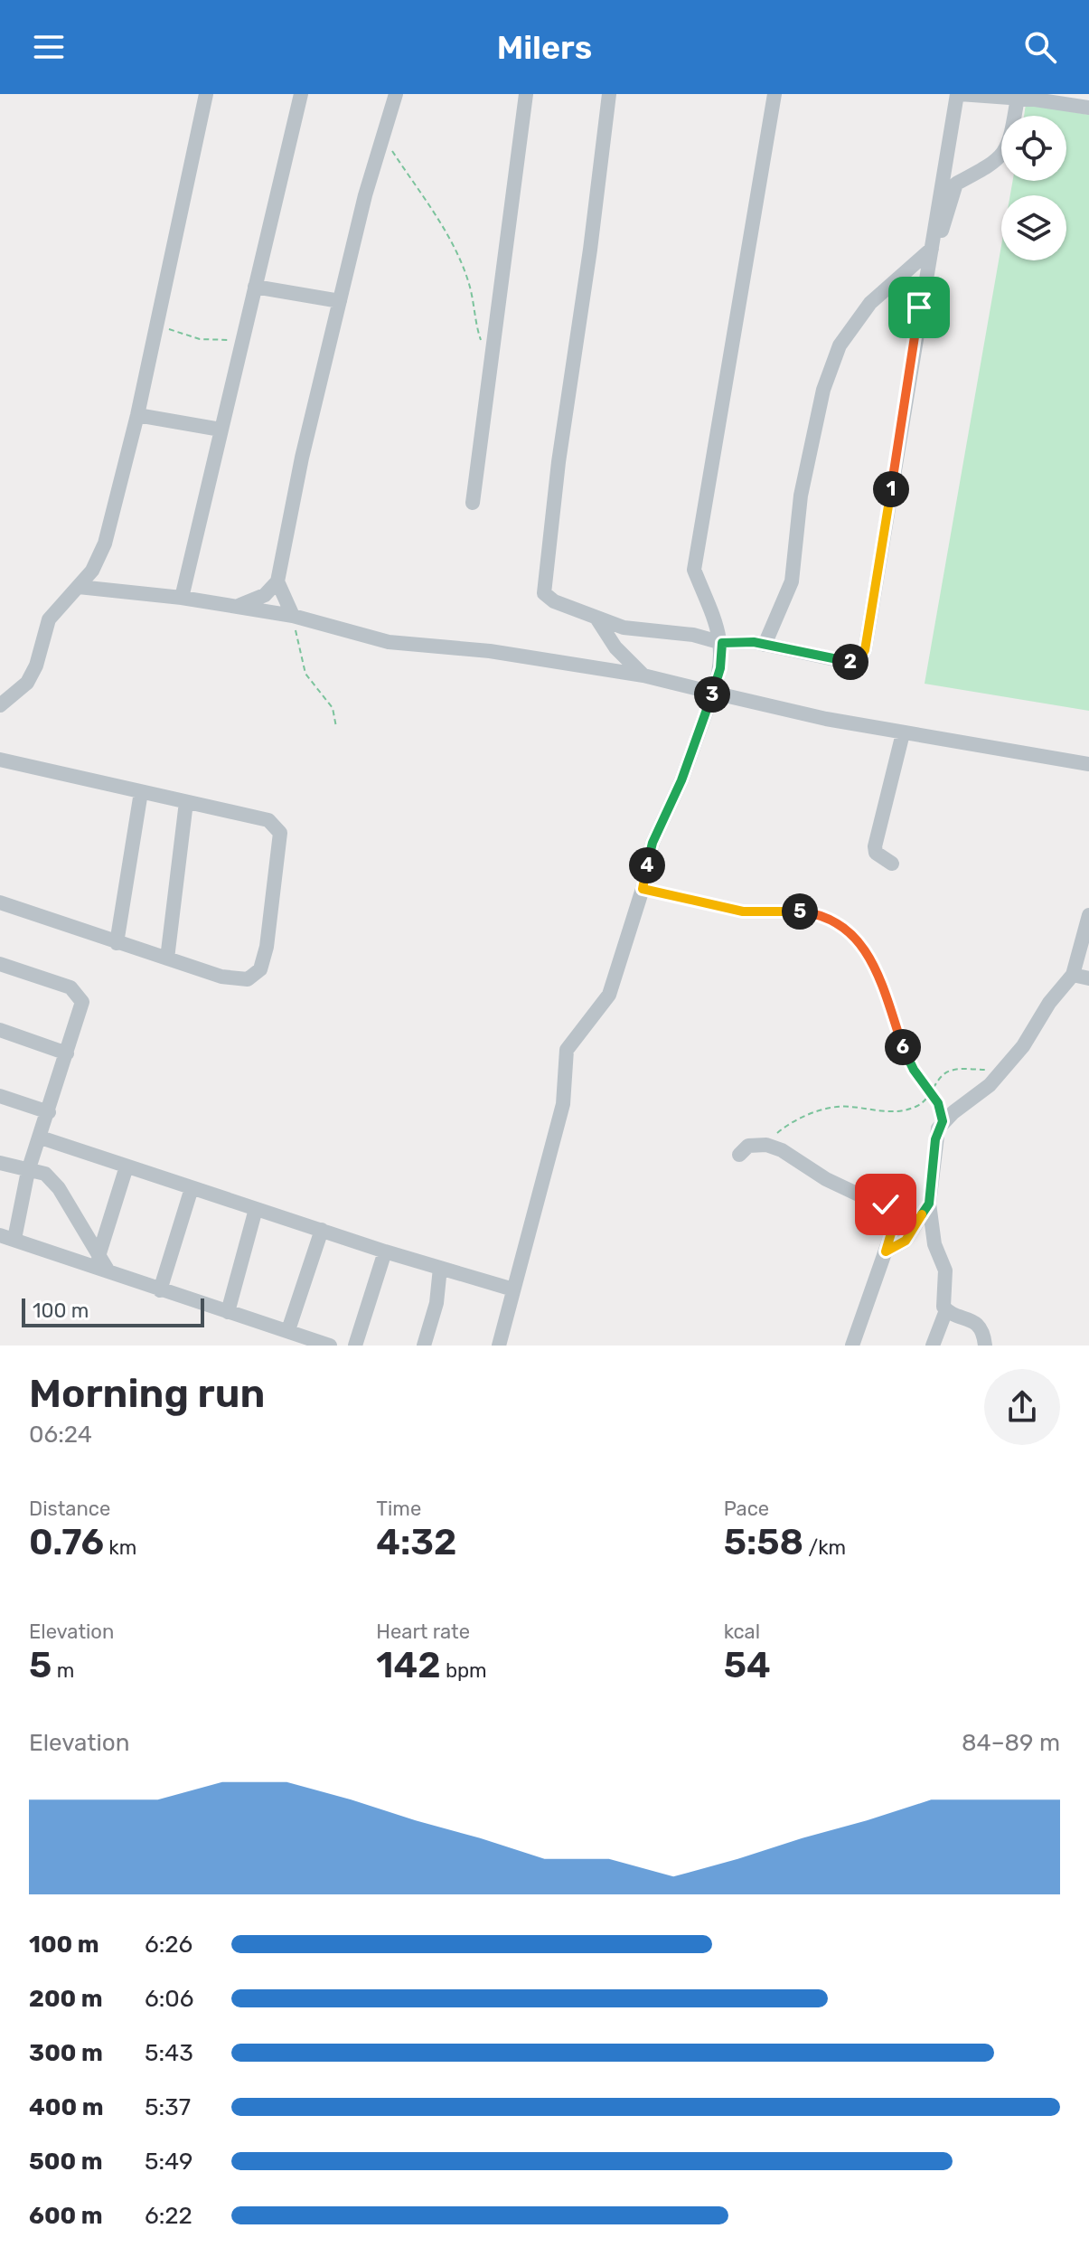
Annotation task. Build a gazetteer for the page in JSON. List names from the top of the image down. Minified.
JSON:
{"scale_bar":"100 m","page":{"header":"Milers","pins":["1","2","3","4","5","6"],"scale":"100 m","heading":["Morning run","06:24"],"stats":[["Distance","0.76 km"],["Time","4:32"],["Pace","5:58 /km"],["Elevation","5 m"],["Heart rate","142 bpm"],["kcal","54"]],"chart":["Elevation","84–89 m"],"list":[{"name":"100 m","note":"6:26"},{"name":"200 m","note":"6:06"},{"name":"300 m","note":"5:43"},{"name":"400 m","note":"5:37"},{"name":"500 m","note":"5:49"},{"name":"600 m","note":"6:22"}]}}
